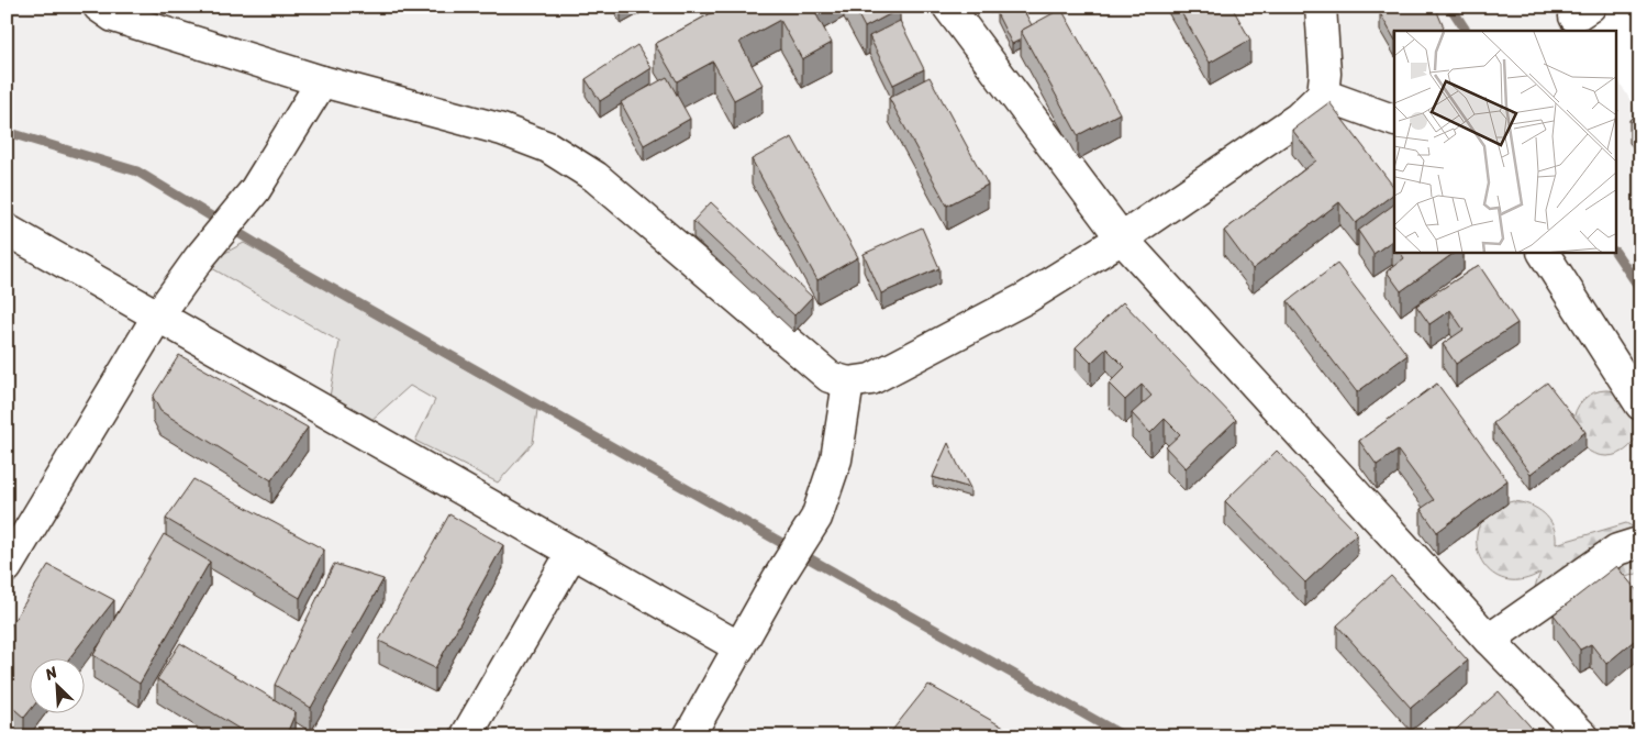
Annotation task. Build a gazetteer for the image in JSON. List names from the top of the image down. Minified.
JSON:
{"north":"top left"}
